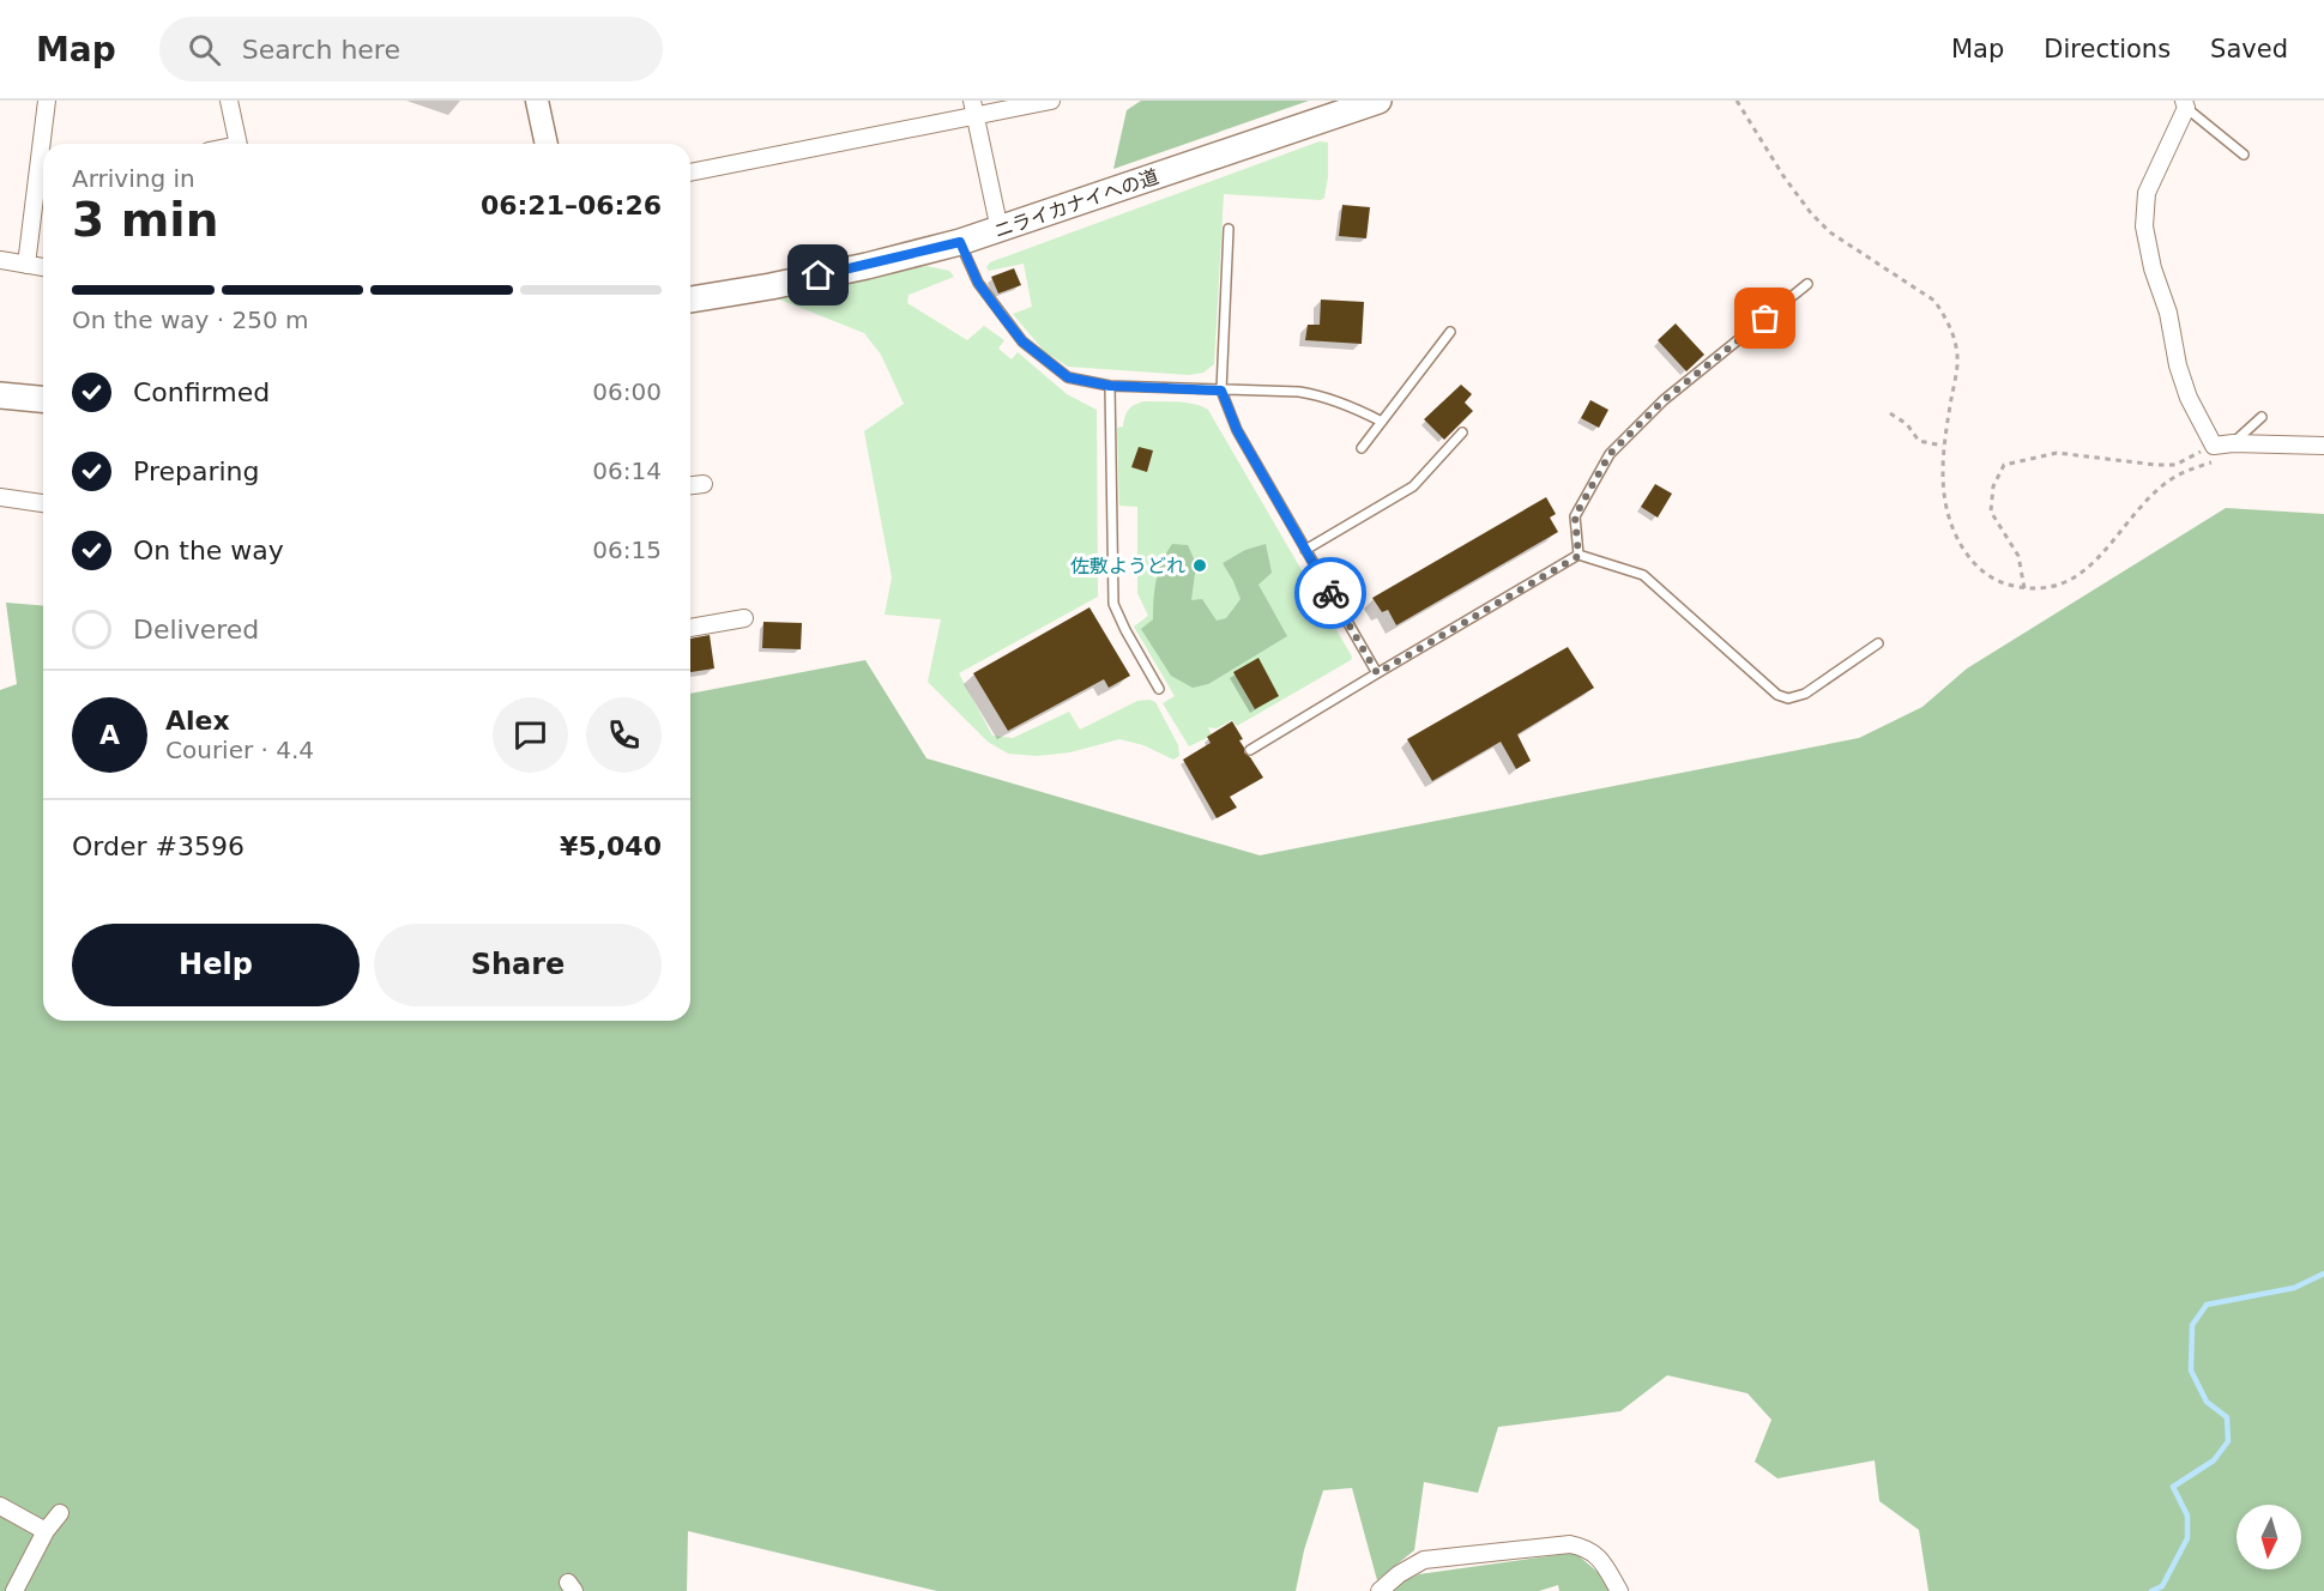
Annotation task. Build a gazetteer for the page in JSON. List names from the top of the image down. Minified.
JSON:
{"streets":{"main road":["ニライカナイへの道"]},"places":["佐敷ようどれ"],"north":"bottom","page":{"header":"Map","search":"Search here","nav":["Map","Directions","Saved"],"heading":["3 min","Arriving in","06:21–06:26"],"panel":["Alex","Courier · 4.4","Order #3596","¥5,040"],"bar":"On the way · 250 m","list":[["Confirmed","06:00"],["Preparing","06:14"],["On the way","06:15"],"Delivered"],"round":"A","buttons":["Help","Share"]}}
